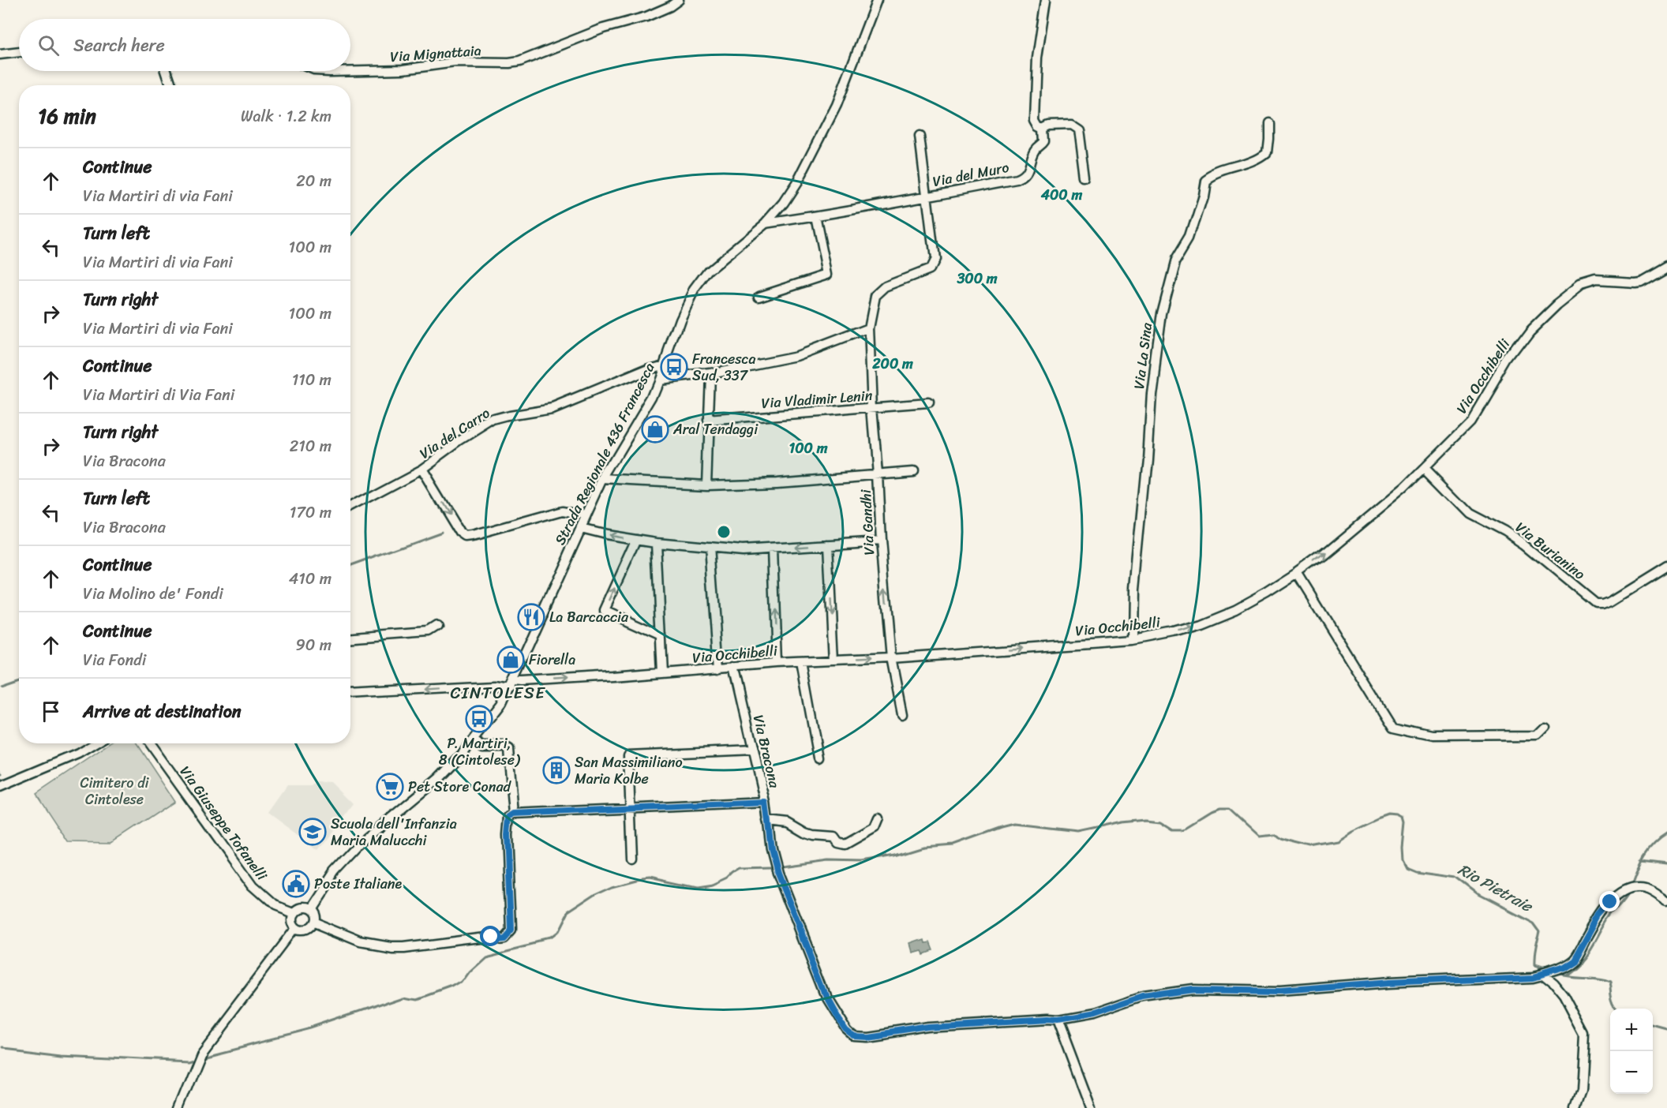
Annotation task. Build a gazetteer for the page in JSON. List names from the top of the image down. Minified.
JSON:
{"streets":{"street":["Via Mignattaia","Via del Muro","Via La Sina","Via Occhibelli","Via Vladimir Lenin","Via del Carro","Strada Regionale 436 Francesca","Via Gandhi","Via Burianino","Via Bracona","Via Giuseppe Tofanelli"]},"crossings":[["Via del Muro","Strada Regionale 436 Francesca"],["Via del Muro","Via Gandhi"],["Via La Sina","Via Occhibelli"],["Via Occhibelli","Strada Regionale 436 Francesca"],["Via Occhibelli","Via Gandhi"],["Via Occhibelli","Via Burianino"],["Via Occhibelli","Via Bracona"],["Via Vladimir Lenin","Via Gandhi"],["Via del Carro","Strada Regionale 436 Francesca"],["Strada Regionale 436 Francesca","Via Giuseppe Tofanelli"]],"districts":["CINTOLESE"],"water":["Rio Pietraie"],"parks":["Cimitero di Cintolese"],"places":{"bus stop":["Francesca Sud, 337","P. Martiri, 8 (Cintolese)"],"shop":["Aral Tendaggi","Fiorella"],"restaurant":["La Barcaccia"],"building":["San Massimiliano Maria Kolbe"],"supermarket":["Pet Store Conad"],"school or university":["Scuola dell'Infanzia Maria Malucchi"],"public building":["Poste Italiane"]},"page":{"search":"Search here","heading":["16 min","Walk · 1.2 km"],"list":[["Continue","Via Martiri di via Fani","20 m"],["Turn left","Via Martiri di via Fani","100 m"],["Turn right","Via Martiri di via Fani","100 m"],["Continue","Via Martiri di Via Fani","110 m"],["Turn right","Via Bracona","210 m"],["Turn left","Via Bracona","170 m"],["Continue","Via Molino de' Fondi","410 m"],["Continue","Via Fondi","90 m"],"Arrive at destination"],"map_buttons":["+","−"]},"rings":["400 m","300 m","200 m","100 m"]}
